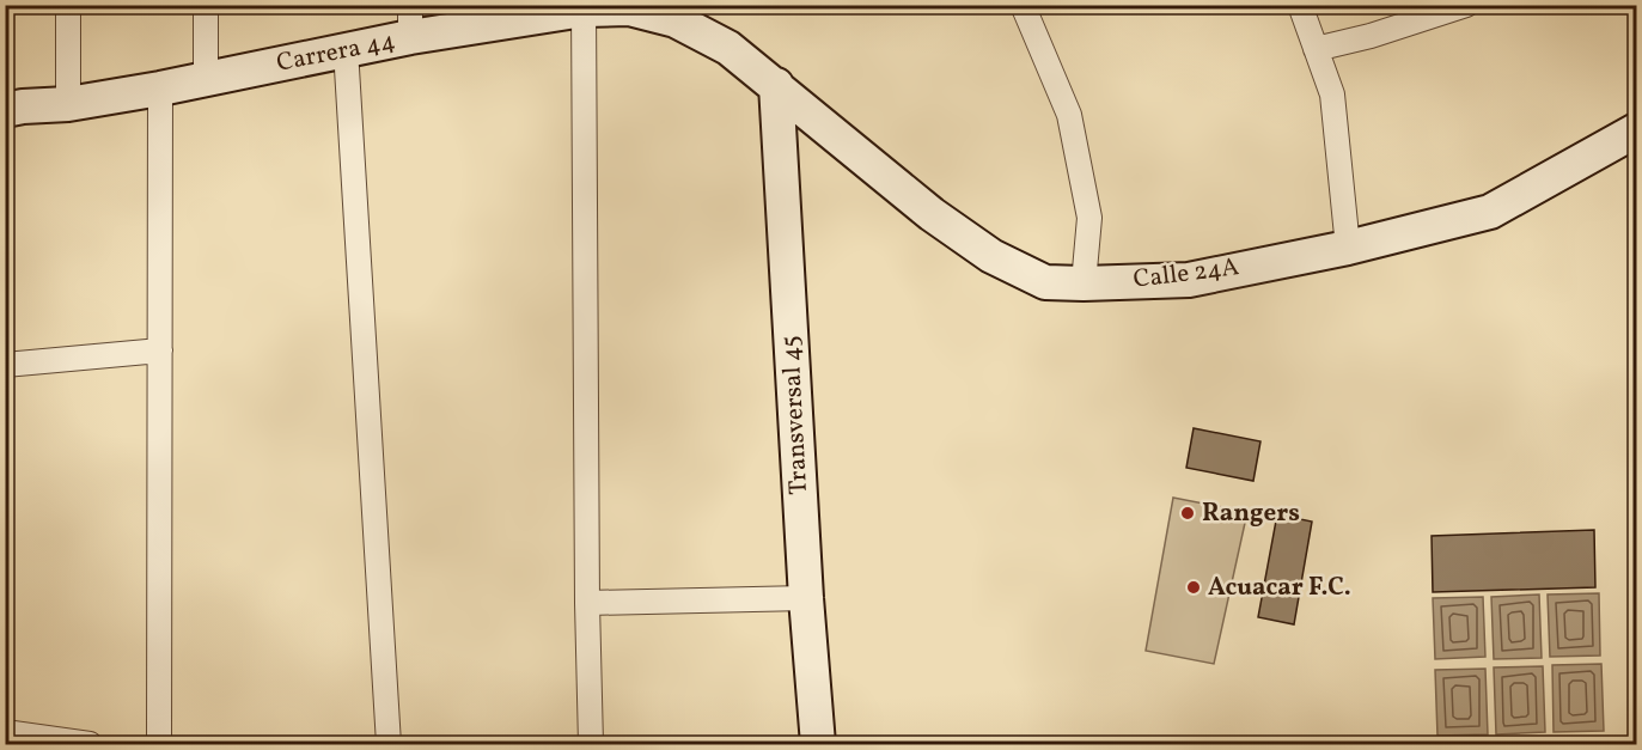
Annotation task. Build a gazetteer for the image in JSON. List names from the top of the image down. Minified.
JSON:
{"streets":{"street":["Carrera 44","Calle 24A","Transversal 45"]},"crossings":[["Carrera 44","Calle 24A"],["Carrera 44","Transversal 45"],["Calle 24A","Transversal 45"]],"places":["Rangers","Acuacar F.C."]}
